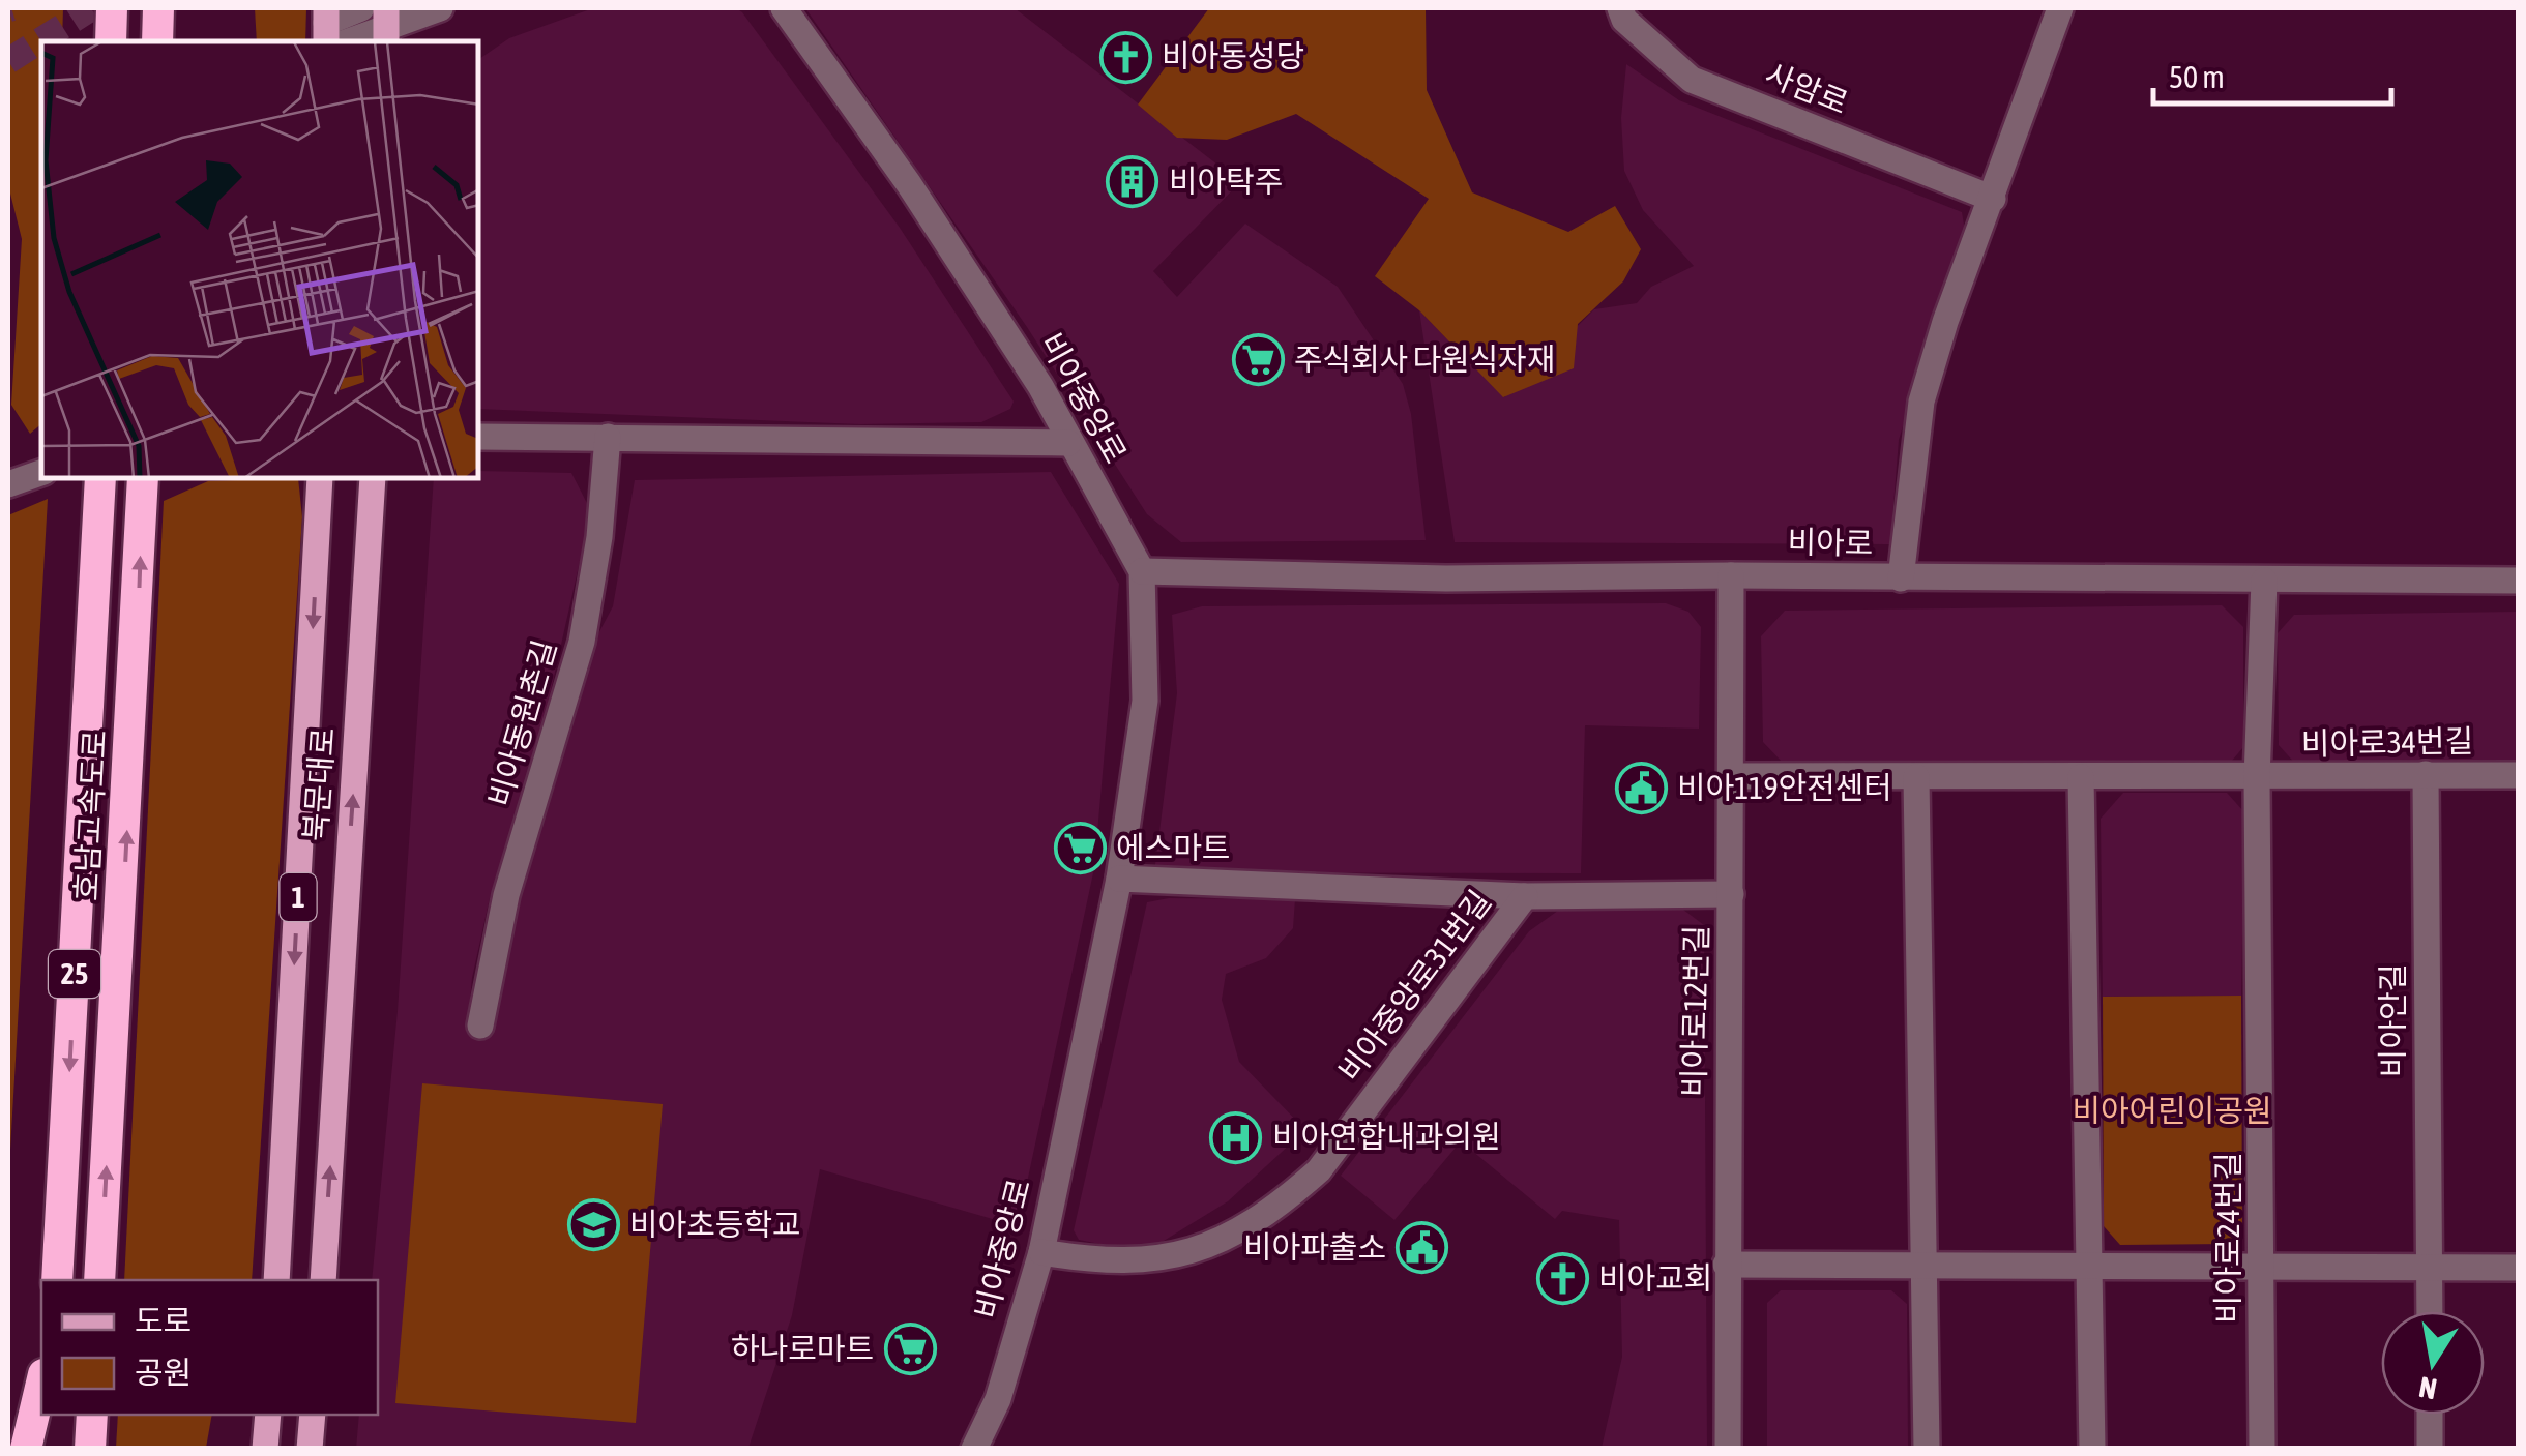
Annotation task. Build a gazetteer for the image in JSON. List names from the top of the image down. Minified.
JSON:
{"streets":{"highway":["호남고속도로","25"],"main road":["북문대로","1"],"street":["사암로","비아중앙로","비아로","비아동원촌길","비아로34번길","비아중앙로31번길","비아로12번길","비아안길","비아로24번길"]},"crossings":[["비아중앙로","비아로"],["비아중앙로","비아중앙로31번길"],["비아로","비아로12번길"],["비아로","비아로24번길"],["비아로34번길","비아안길"],["비아로34번길","비아로24번길"]],"parks":["비아어린이공원"],"places":{"church":["비아동성당","비아교회"],"building":["비아탁주"],"supermarket":["주식회사 다원식자재","에스마트","하나로마트"],"public building":["비아119안전센터","비아파출소"],"hospital":["비아연합내과의원"],"school or university":["비아초등학교"]},"legend":["도로","공원"],"scale_bar":"50 m","north":"bottom"}
